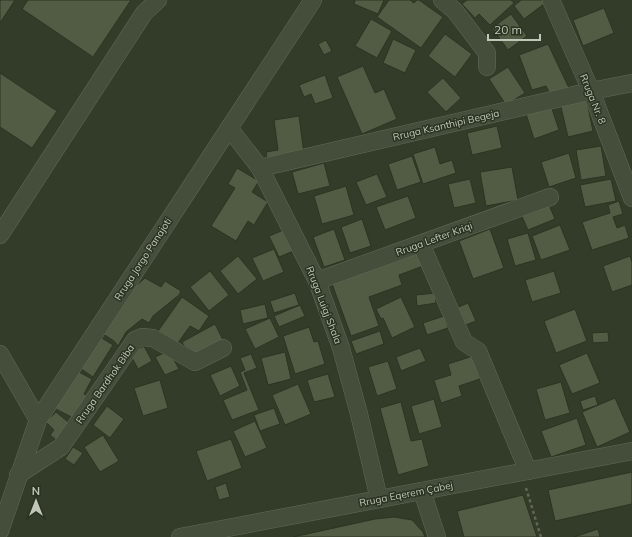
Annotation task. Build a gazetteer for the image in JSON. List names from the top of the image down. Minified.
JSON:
{"streets":{"street":["Rruga Nr. 8","Rruga Ksanthipi Begeja","Rruga Lefter Kriqi","Rruga Jorgo Panajoti","Rruga Luigj Shala","Rruga Bardhok Biba","Rruga Eqerem Çabej"]},"crossings":[["Rruga Nr. 8","Rruga Ksanthipi Begeja"],["Rruga Ksanthipi Begeja","Rruga Luigj Shala"],["Rruga Lefter Kriqi","Rruga Luigj Shala"],["Rruga Jorgo Panajoti","Rruga Luigj Shala"],["Rruga Jorgo Panajoti","Rruga Bardhok Biba"],["Rruga Luigj Shala","Rruga Eqerem Çabej"]],"scale_bar":"20 m","north":"top"}
